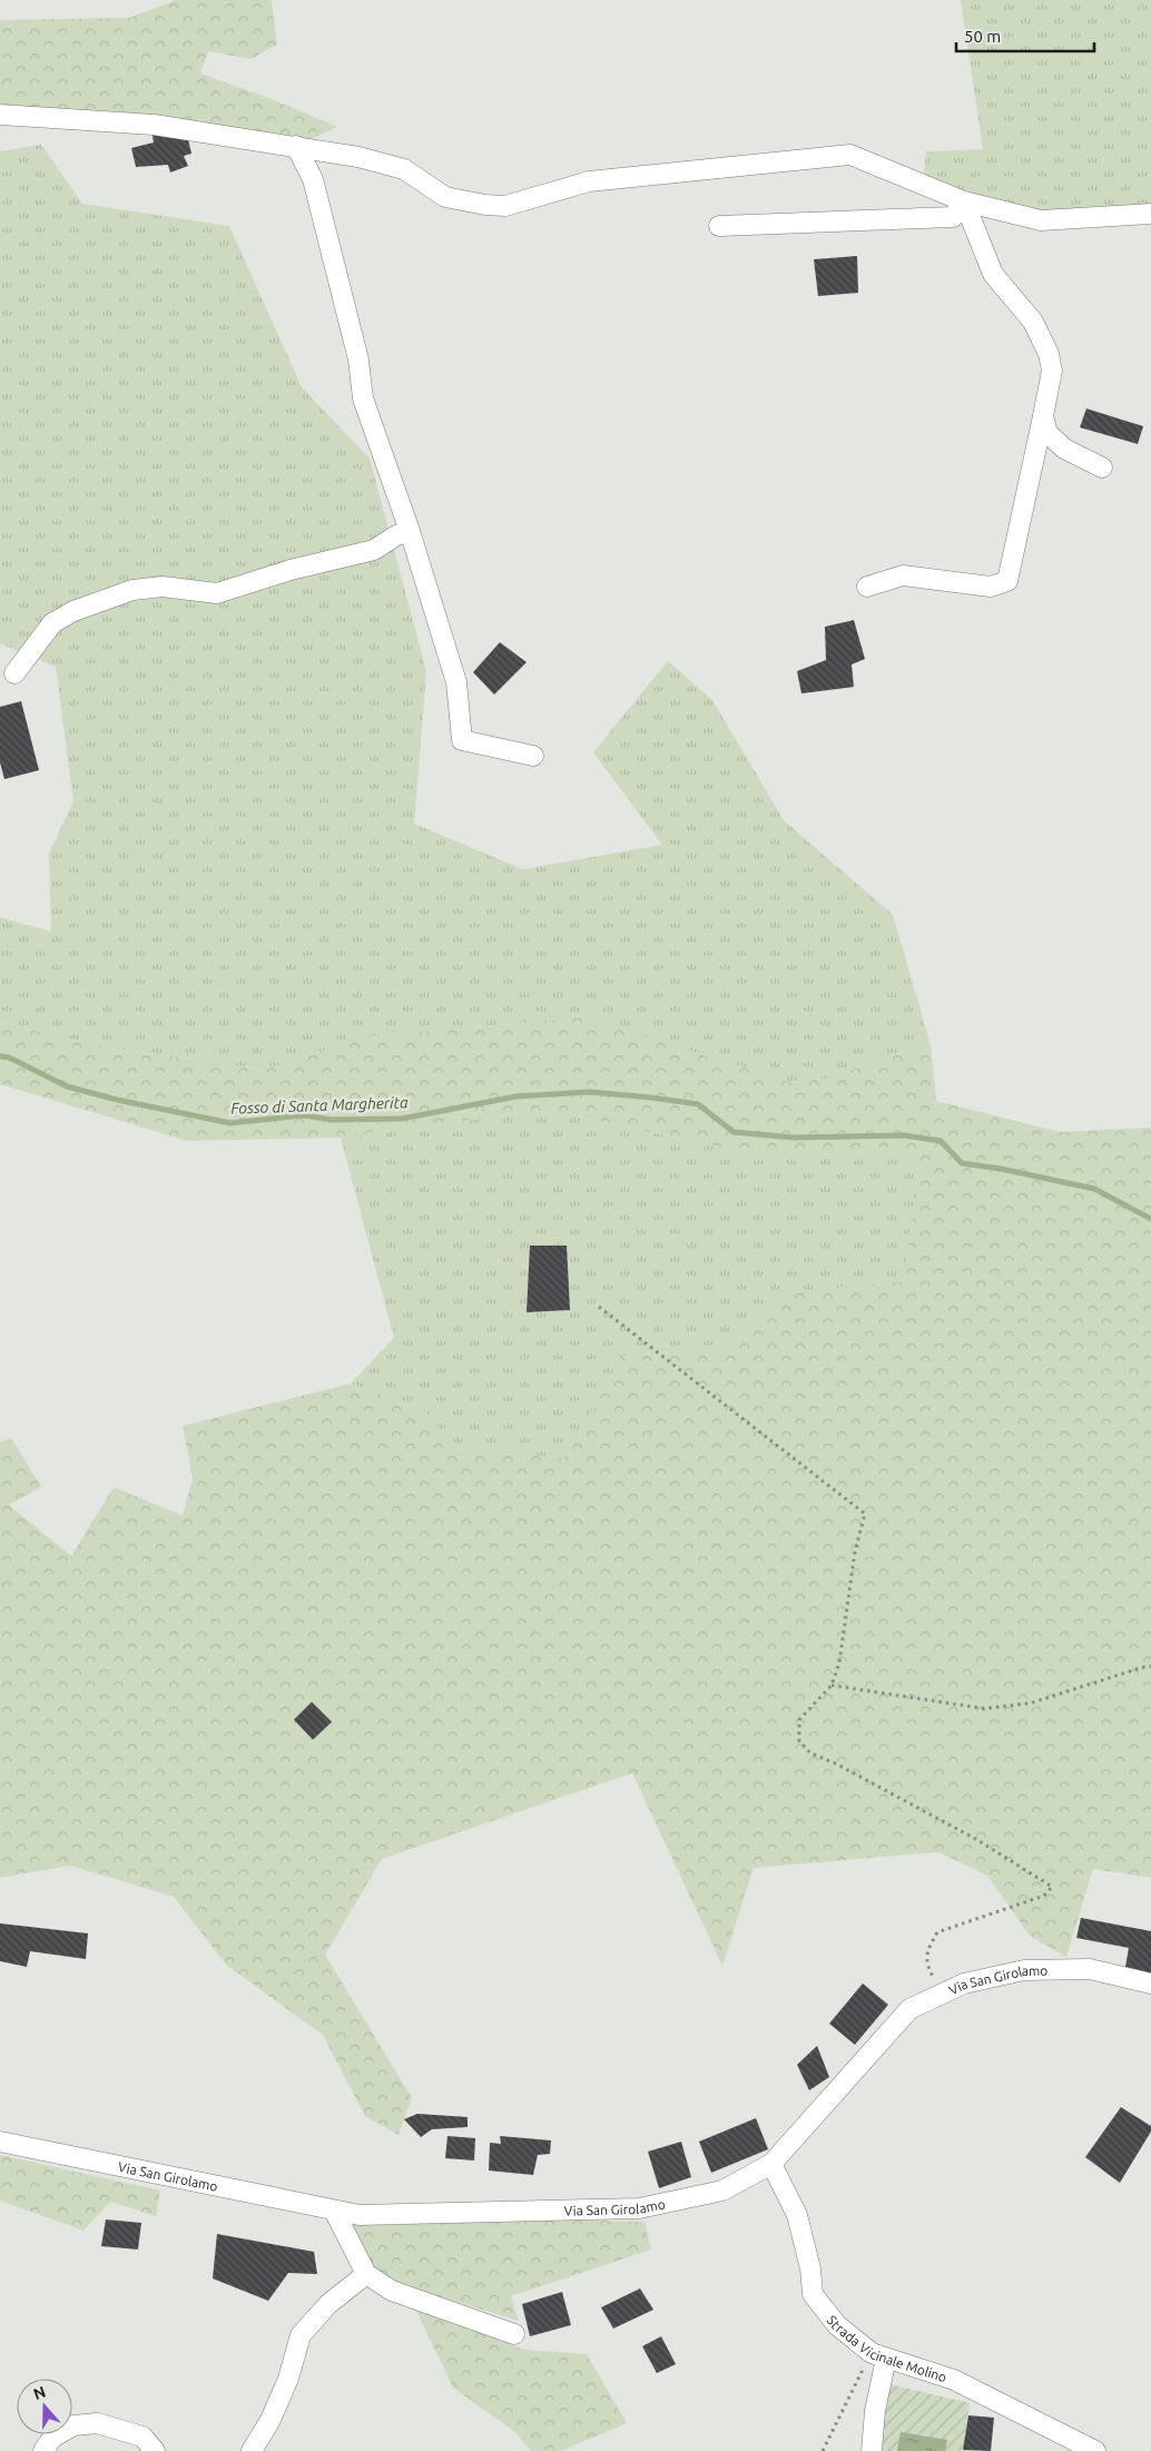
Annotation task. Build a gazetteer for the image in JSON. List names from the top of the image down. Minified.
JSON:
{"streets":{"street":["Via San Girolamo","Strada Vicinale Molino"]},"crossings":[["Via San Girolamo","Strada Vicinale Molino"]],"water":["Fosso di Santa Margherita"],"scale_bar":"50 m","north":"top"}
